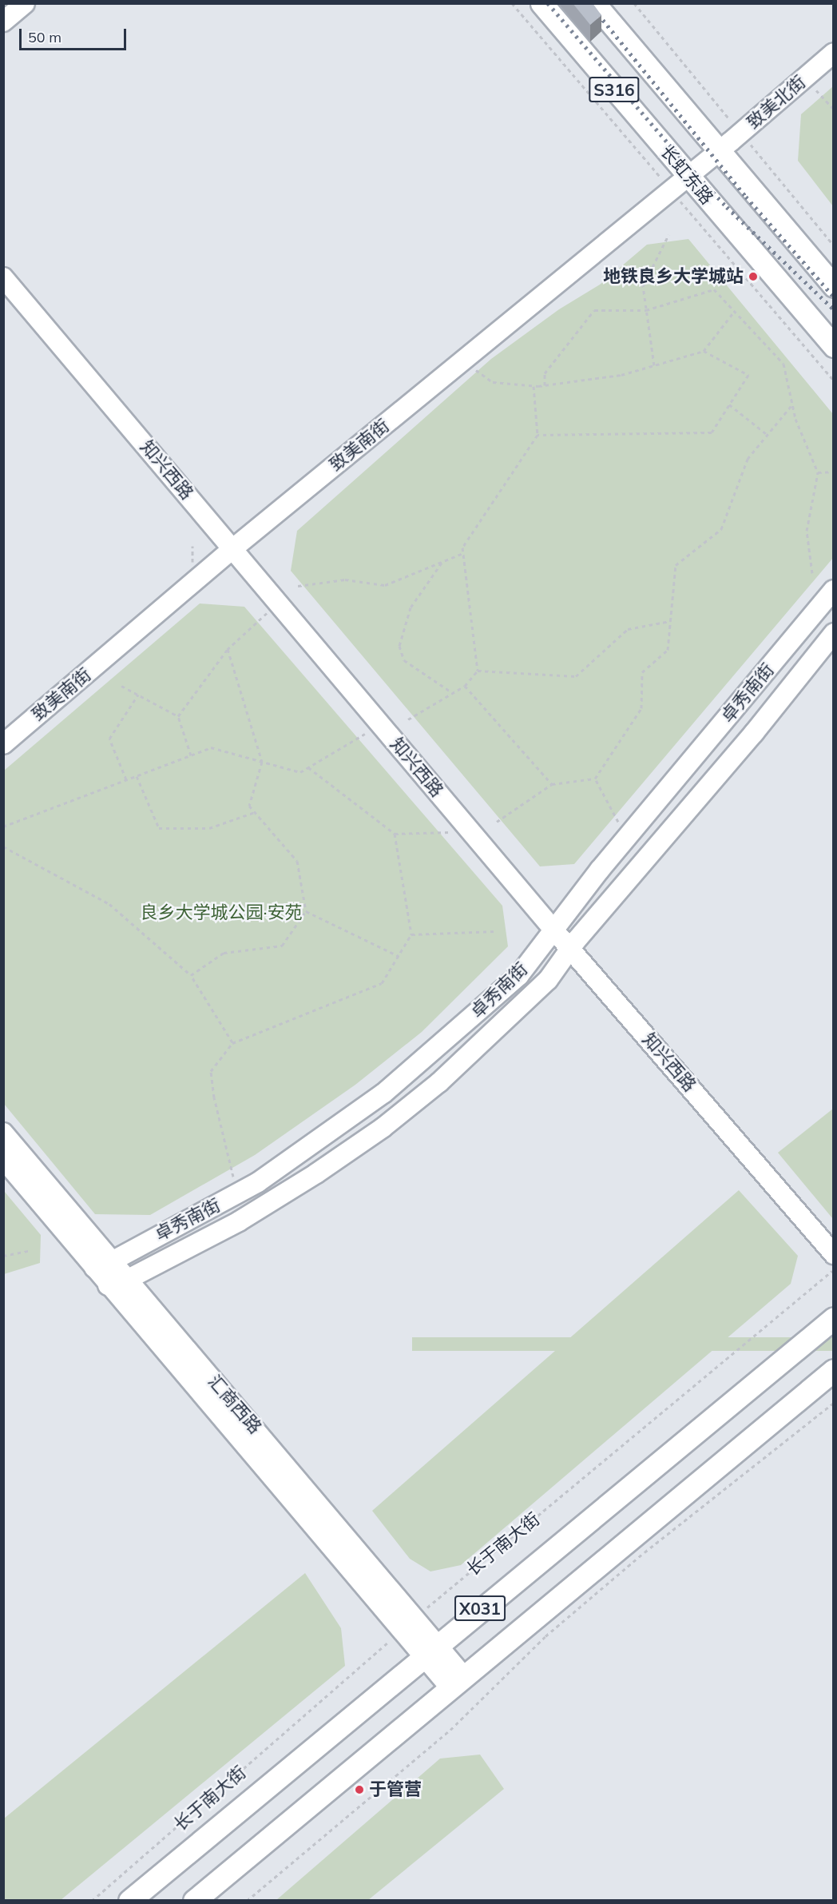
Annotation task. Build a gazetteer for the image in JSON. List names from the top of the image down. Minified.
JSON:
{"streets":{"main road":["S316","长虹东路","长于南大街","X031"],"street":["致美北街","致美南街","知兴西路","卓秀南街","汇商西路"]},"crossings":[["S316","致美北街"],["S316","致美南街"],["致美北街","致美南街"],["长虹东路","致美南街"],["致美南街","知兴西路"],["知兴西路","卓秀南街"],["卓秀南街","汇商西路"],["汇商西路","长于南大街"],["汇商西路","X031"]],"parks":["良乡大学城公园·安苑"],"places":["地铁良乡大学城站","于管营"],"scale_bar":"50 m"}
